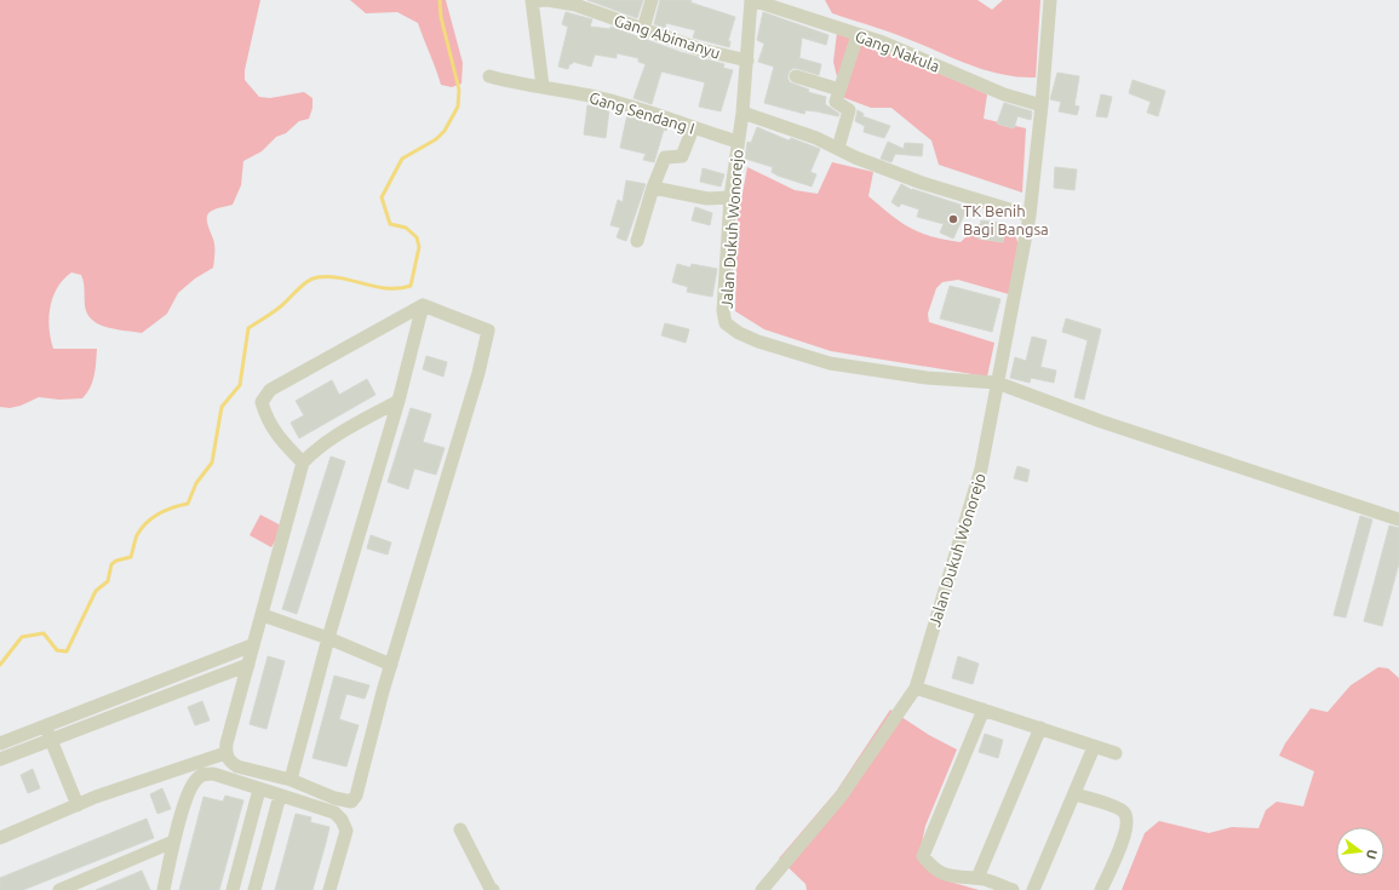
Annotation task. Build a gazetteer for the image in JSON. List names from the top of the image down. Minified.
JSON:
{"streets":{"street":["Gang Abimanyu","Gang Nakula","Gang Sendang I","Jalan Dukuh Wonorejo"]},"crossings":[["Gang Abimanyu","Jalan Dukuh Wonorejo"],["Gang Nakula","Jalan Dukuh Wonorejo"],["Gang Sendang I","Jalan Dukuh Wonorejo"]],"places":["TK Benih Bagi Bangsa"],"north":"right"}
